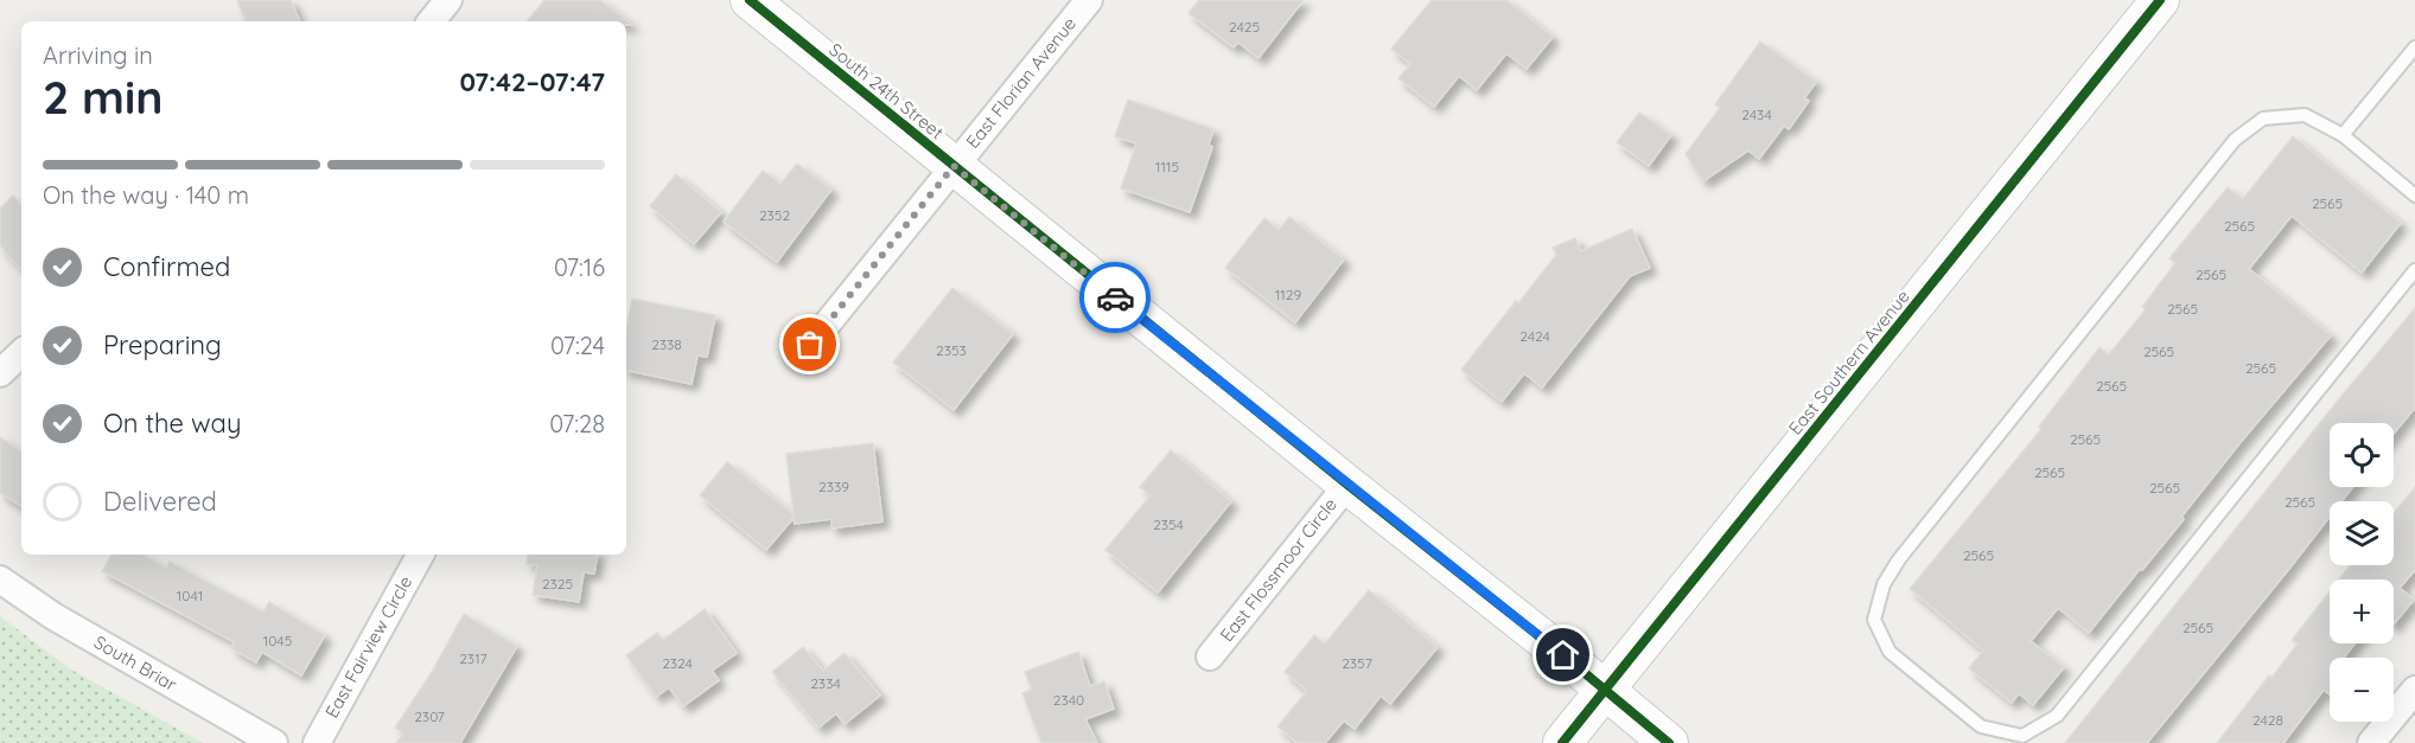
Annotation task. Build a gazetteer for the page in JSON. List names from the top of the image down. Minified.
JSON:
{"streets":{"street":["East Florian Avenue","South 24th Street","East Southern Avenue","East Flossmoor Circle","East Fairview Circle","South Briar"]},"crossings":[["East Florian Avenue","South 24th Street"],["South 24th Street","East Southern Avenue"],["South 24th Street","East Flossmoor Circle"]],"house_numbers":["2425","2434","1115","2565","2352","2565","2565","1129","2565","2424","2338","2353","2565","2565","2565","2565","2565","2339","2565","2565","2354","2565","2325","1041","2565","1045","2317","2324","2357","2334","2340","2307","2428"],"page":{"heading":["2 min","Arriving in","07:42–07:47"],"bar":"On the way · 140 m","list":[["Confirmed","07:16"],["Preparing","07:24"],["On the way","07:28"],"Delivered"],"map_buttons":["+","−"]}}
